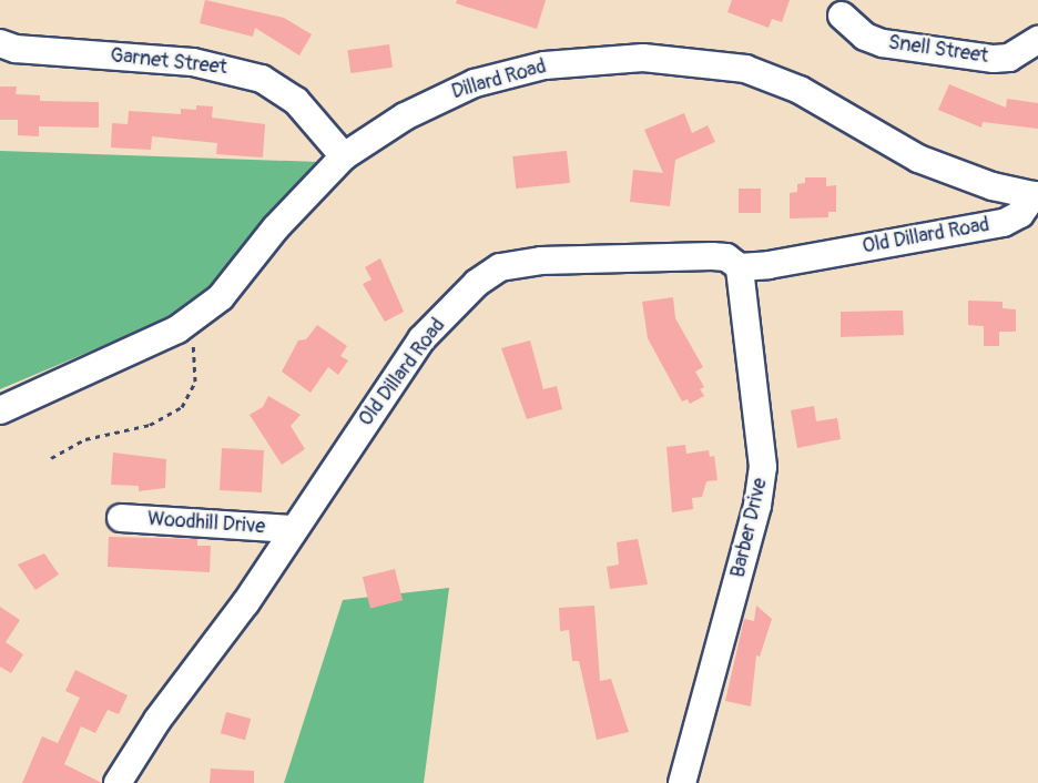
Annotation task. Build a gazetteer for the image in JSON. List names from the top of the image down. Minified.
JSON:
{"streets":{"street":["Snell Street","Garnet Street","Dillard Road","Old Dillard Road","Woodhill Drive","Barber Drive"]},"crossings":[["Garnet Street","Dillard Road"],["Dillard Road","Old Dillard Road"],["Old Dillard Road","Woodhill Drive"],["Old Dillard Road","Barber Drive"]]}
